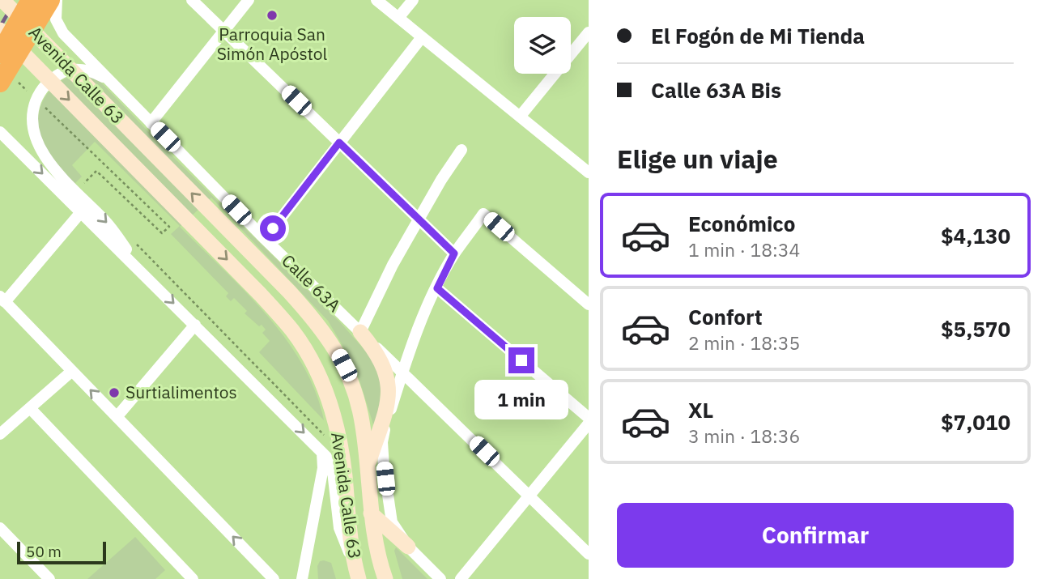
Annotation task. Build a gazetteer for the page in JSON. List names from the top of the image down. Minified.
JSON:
{"streets":{"main road":["Avenida Calle 63"],"street":["Calle 63A"]},"places":["Parroquia San Simón Apóstol","Surtialimentos"],"scale_bar":"50 m","page":{"banner":["El Fogón de Mi Tienda","Calle 63A Bis"],"heading":"Elige un viaje","list":[{"name":"Económico","note":"1 min · 18:34","value":"$4,130"},{"name":"Confort","note":"2 min · 18:35","value":"$5,570"},{"name":"XL","note":"3 min · 18:36","value":"$7,010"}],"bubble":"1 min","buttons":"Confirmar","scale":"50 m"}}
